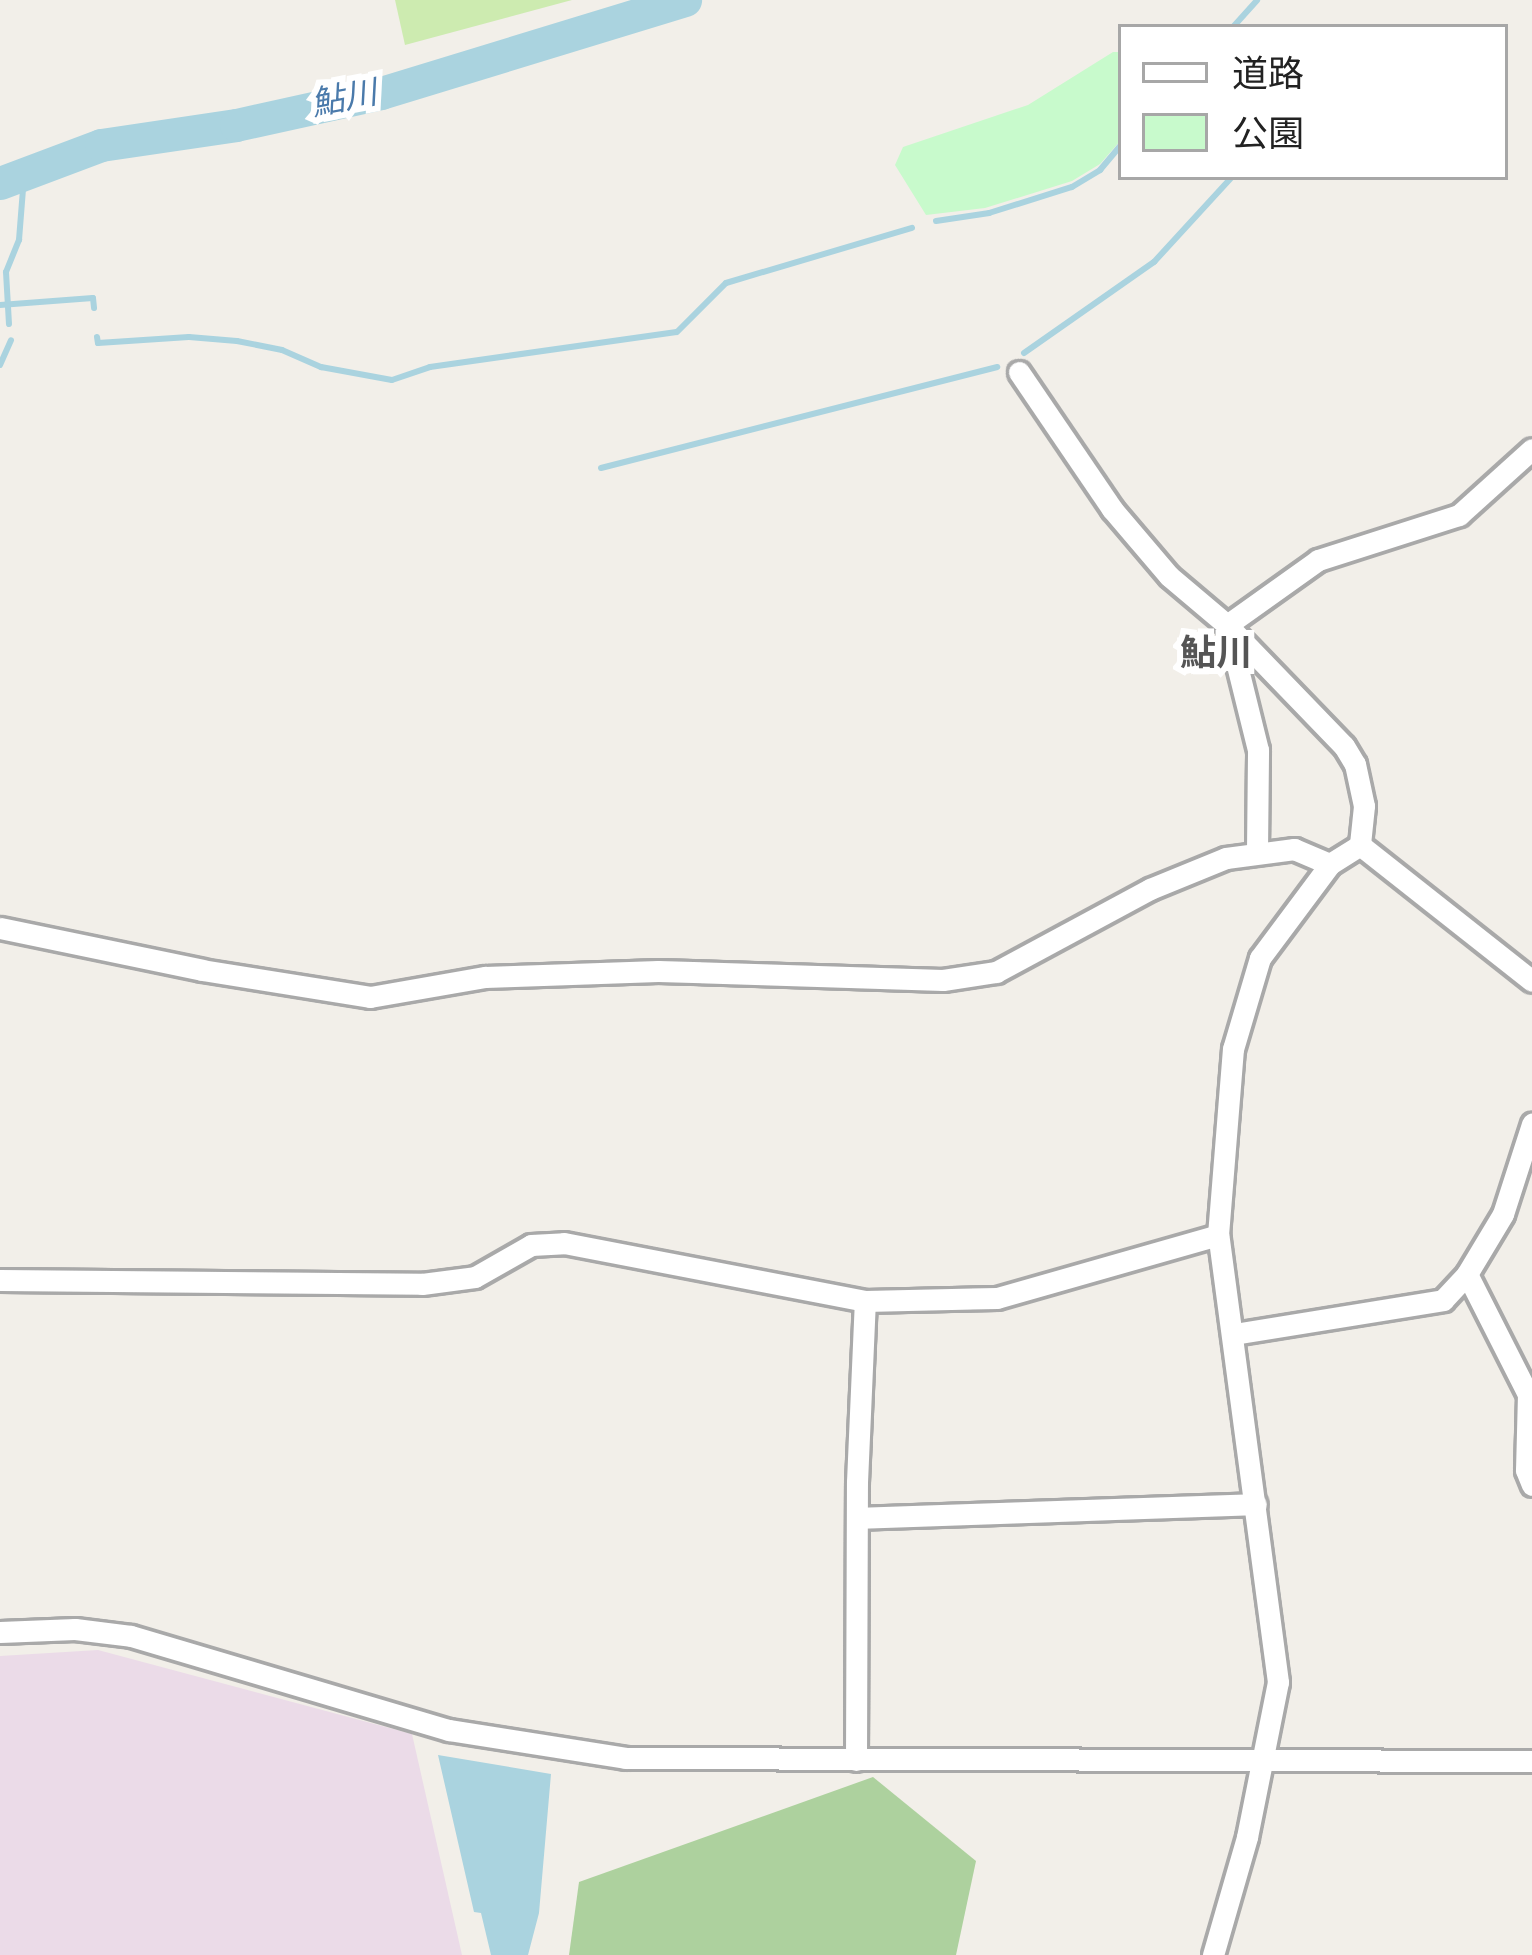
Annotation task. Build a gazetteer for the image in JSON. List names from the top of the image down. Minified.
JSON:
{"districts":["鮎川"],"water":["鮎川"],"legend":["道路","公園"]}
